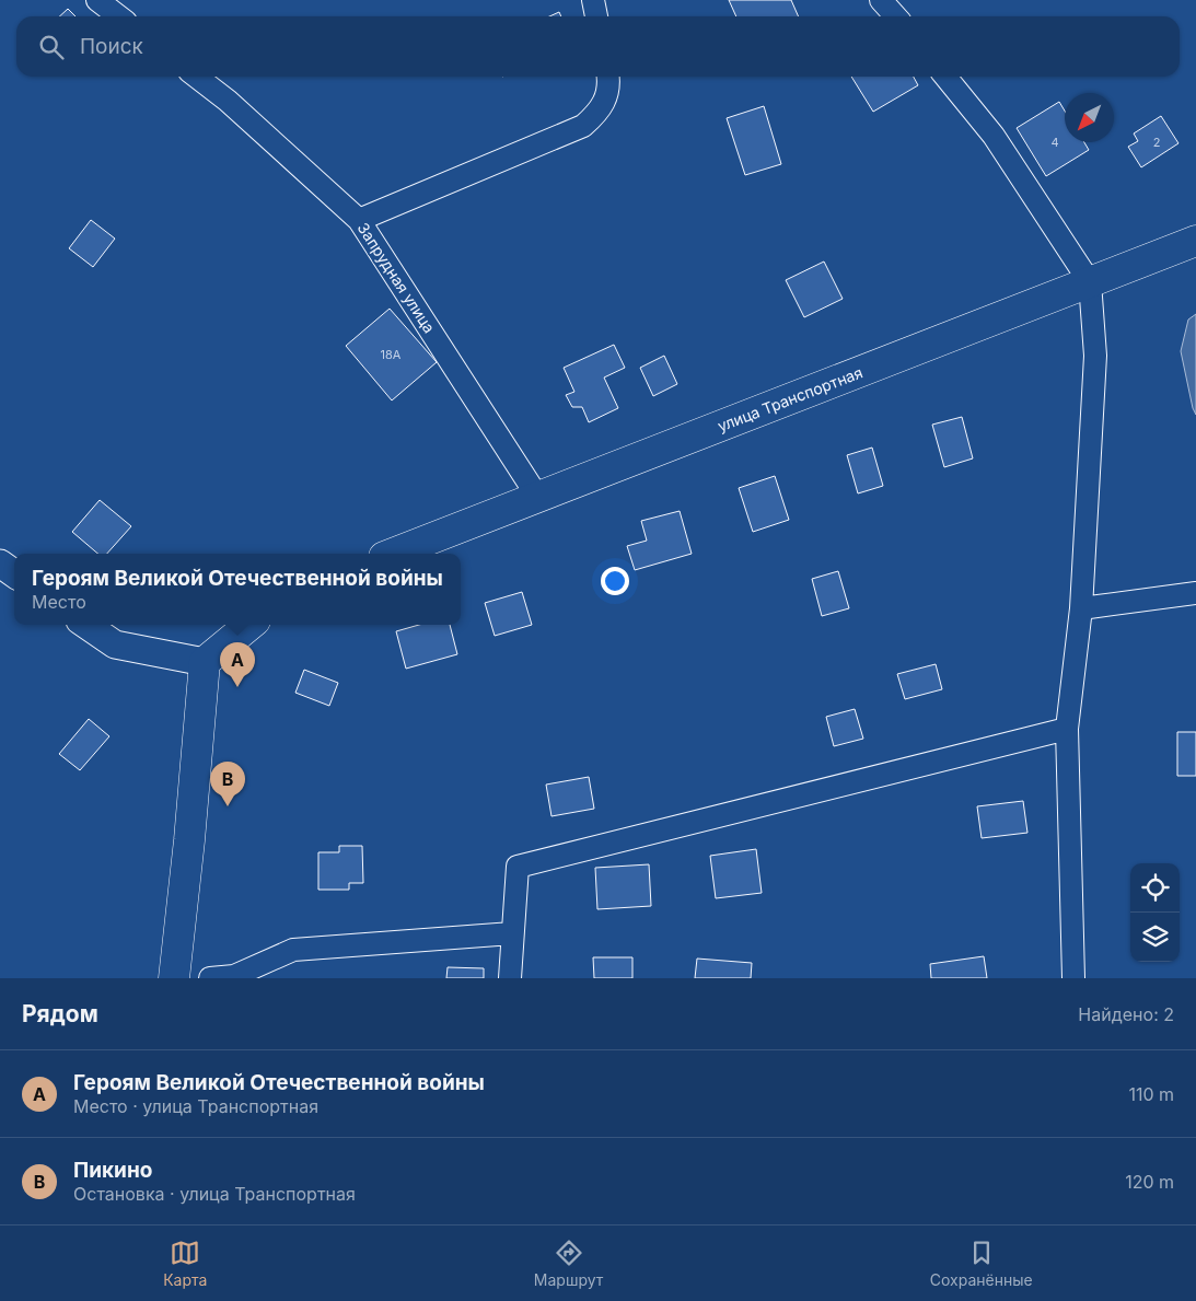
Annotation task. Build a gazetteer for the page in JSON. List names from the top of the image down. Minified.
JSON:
{"streets":{"main road":["улица Транспортная"],"street":["Запрудная улица"]},"crossings":[["Запрудная улица","улица Транспортная"]],"house_numbers":["4","2","18А"],"north":"bottom left","page":{"search":"Поиск","popup":["Героям Великой Отечественной войны","Место"],"pins":["A","B"],"heading":["Рядом","Найдено: 2"],"list":[{"mark":"A","name":"Героям Великой Отечественной войны","note":"Место · улица Транспортная","value":"110 m"},{"mark":"B","name":"Пикино","note":"Остановка · улица Транспортная","value":"120 m"}],"nav":["Карта","Маршрут","Сохранённые"]}}
